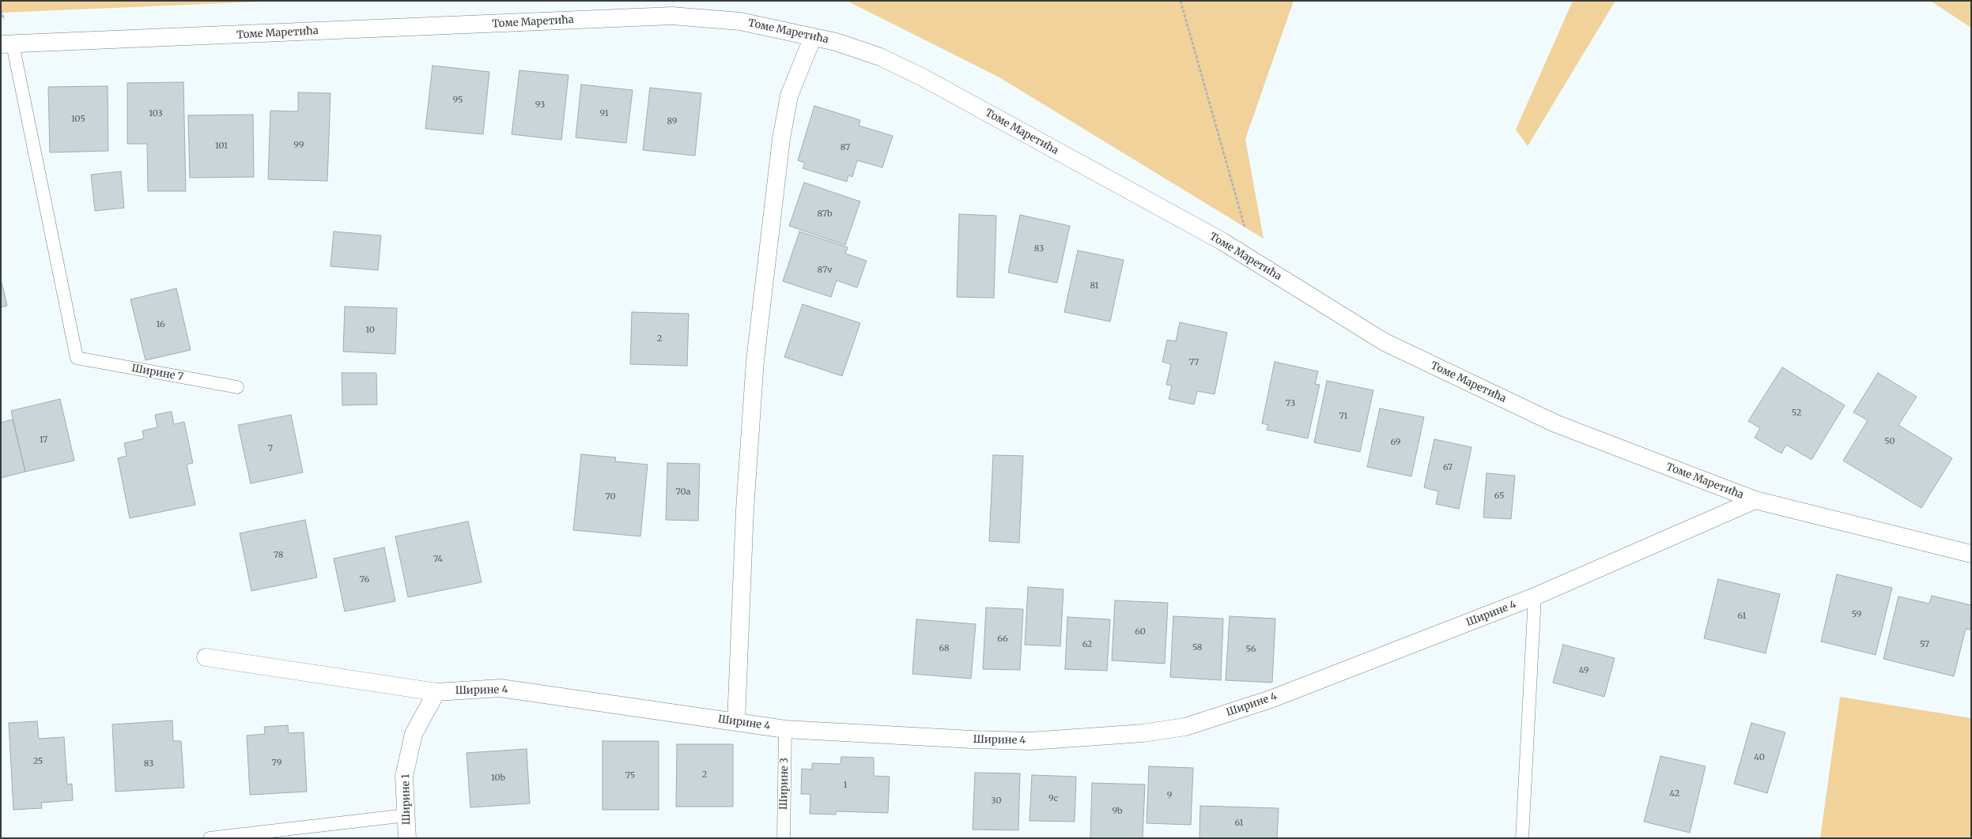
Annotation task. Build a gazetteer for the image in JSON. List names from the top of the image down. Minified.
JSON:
{"streets":{"street":["Томе Маретића","Ширине 4","Ширине 1"],"lane":["Ширине 7","Ширине 3"]},"crossings":[["Томе Маретића","Ширине 7"],["Томе Маретића","Ширине 4"],["Ширине 4","Ширине 3"],["Ширине 4","Ширине 1"]],"house_numbers":["95","93","103","91","105","89","99","101","87","87b","83","87v","81","16","10","2","77","73","52","71","17","50","69","7","67","70a","65","70","78","74","76","59","61","60","66","62","57","58","68","56","49","40","25","79","83","2","75","10b","1","42","9","9c","30","9b","61"]}
